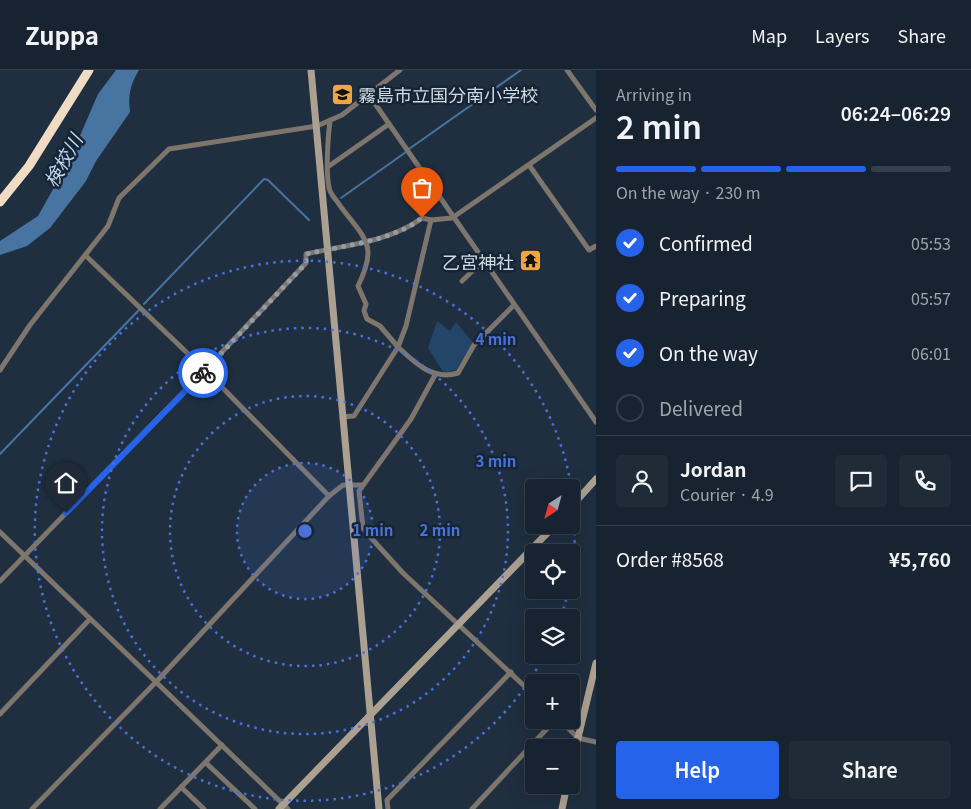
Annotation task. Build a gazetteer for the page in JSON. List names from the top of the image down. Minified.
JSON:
{"water":["検校川"],"places":{"school or university":["霧島市立国分南小学校"],"temple":["乙宮神社"]},"north":"bottom left","page":{"header":"Zuppa","nav":["Map","Layers","Share"],"heading":["2 min","Arriving in","06:24–06:29"],"panel":["Jordan","Courier · 4.9","Order #8568","¥5,760"],"bar":"On the way · 230 m","list":[["Confirmed","05:53"],["Preparing","05:57"],["On the way","06:01"],"Delivered"],"map_buttons":["+","−"],"buttons":["Help","Share"]},"rings":["4 min","3 min","1 min","2 min"]}
